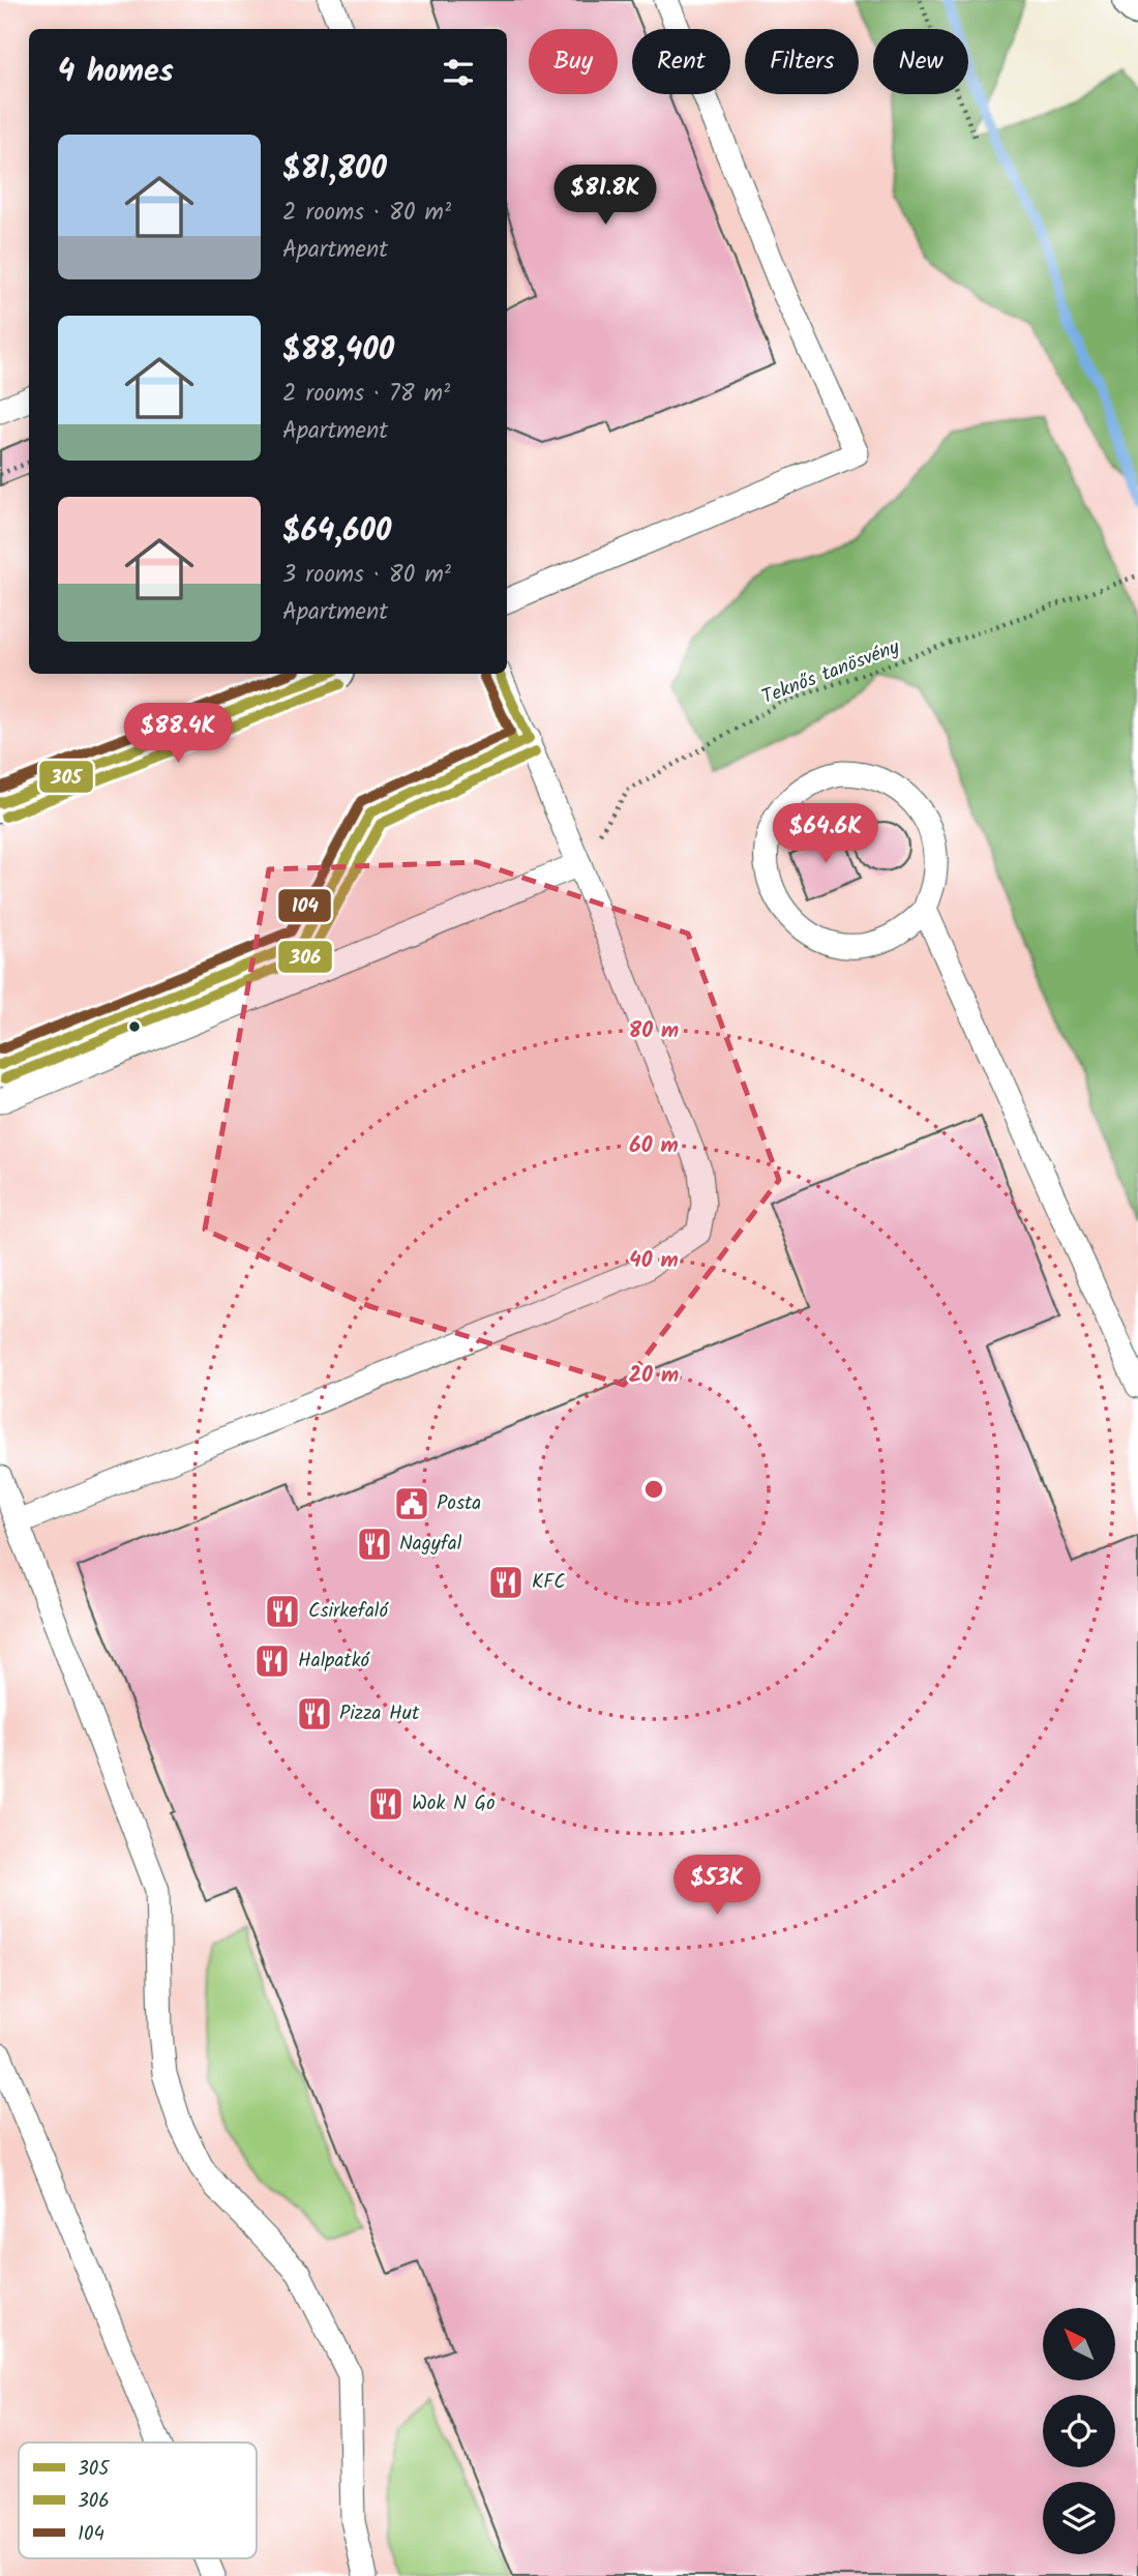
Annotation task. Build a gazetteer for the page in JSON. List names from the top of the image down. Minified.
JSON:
{"streets":{"path":["Teknős tanösvény"]},"places":{"public building":["Posta"],"restaurant":["Nagyfal","KFC","Csirkefaló","Halpatkó","Pizza Hut","Wok N Go"]},"lines":["transit line 305","transit line 104","transit line 306"],"legend":["305","306","104"],"north":"top left","page":{"chip":["Buy","Rent","Filters","New"],"heading":"4 homes","list":[{"name":"$81,800","note":"2 rooms · 80 m² · Apartment"},{"name":"$88,400","note":"2 rooms · 78 m² · Apartment"},{"name":"$64,600","note":"3 rooms · 80 m² · Apartment"}],"price":["$81.8K","$88.4K","$64.6K","$53K"]},"rings":["80 m","60 m","40 m","20 m"]}
